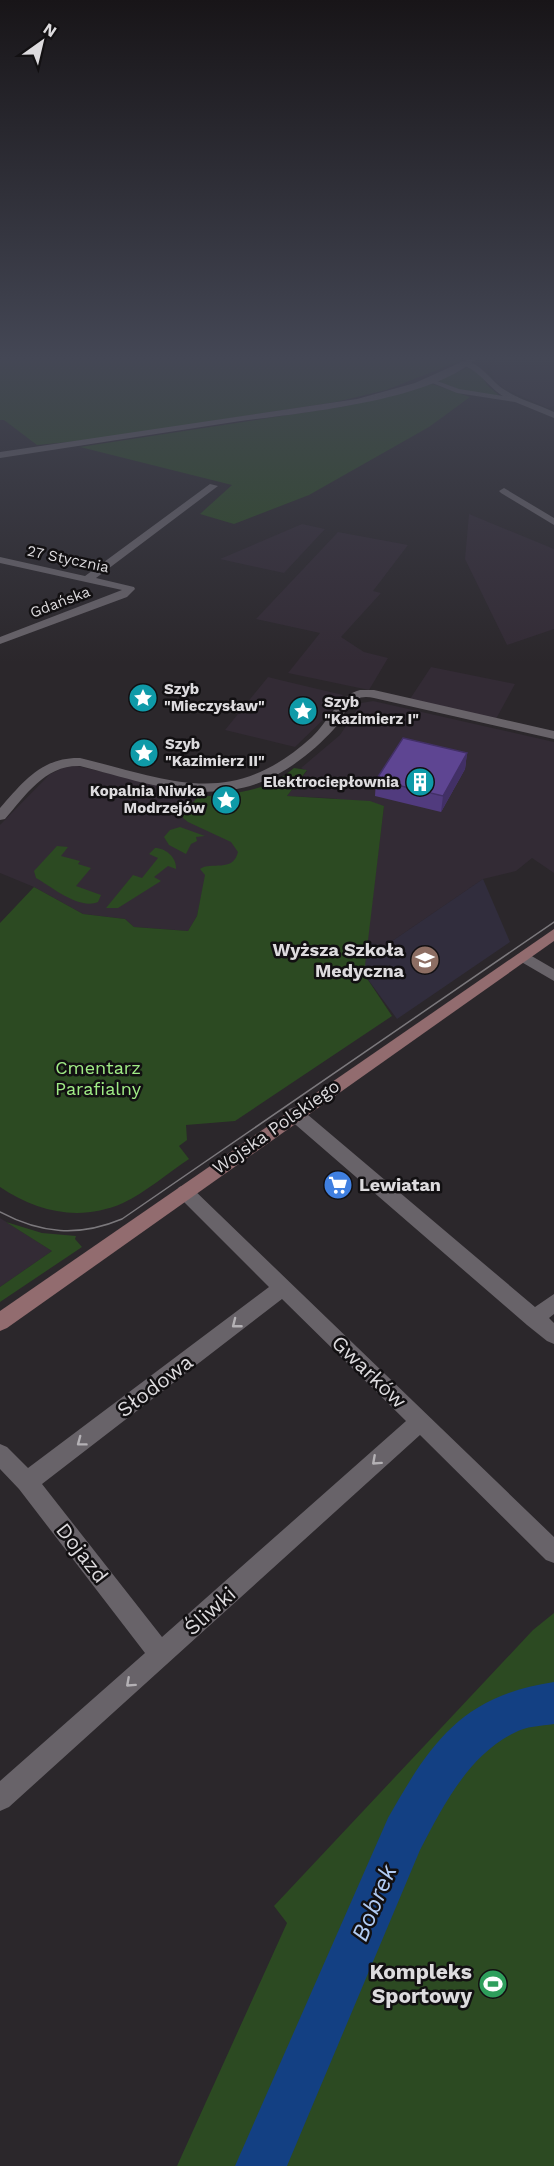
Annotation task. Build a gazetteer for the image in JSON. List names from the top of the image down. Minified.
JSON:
{"streets":{"main road":["Wojska Polskiego"],"street":["27 Stycznia","Gdańska","Gwarków","Słodowa","Dojazd","Śliwki"]},"crossings":[["27 Stycznia","Gdańska"],["Wojska Polskiego","Gwarków"],["Gwarków","Słodowa"],["Gwarków","Śliwki"],["Słodowa","Dojazd"],["Dojazd","Śliwki"]],"one_way":["Słodowa","Śliwki"],"water":["Bobrek"],"parks":["Cmentarz Parafialny"],"places":{"place":["Szyb \"Mieczysław\"","Szyb \"Kazimierz I\"","Szyb \"Kazimierz II\"","Kopalnia Niwka Modrzejów"],"building":["Elektrociepłownia"],"school or university":["Wyższa Szkoła Medyczna"],"supermarket":["Lewiatan"],"sports":["Kompleks Sportowy"]},"north":"top right"}
